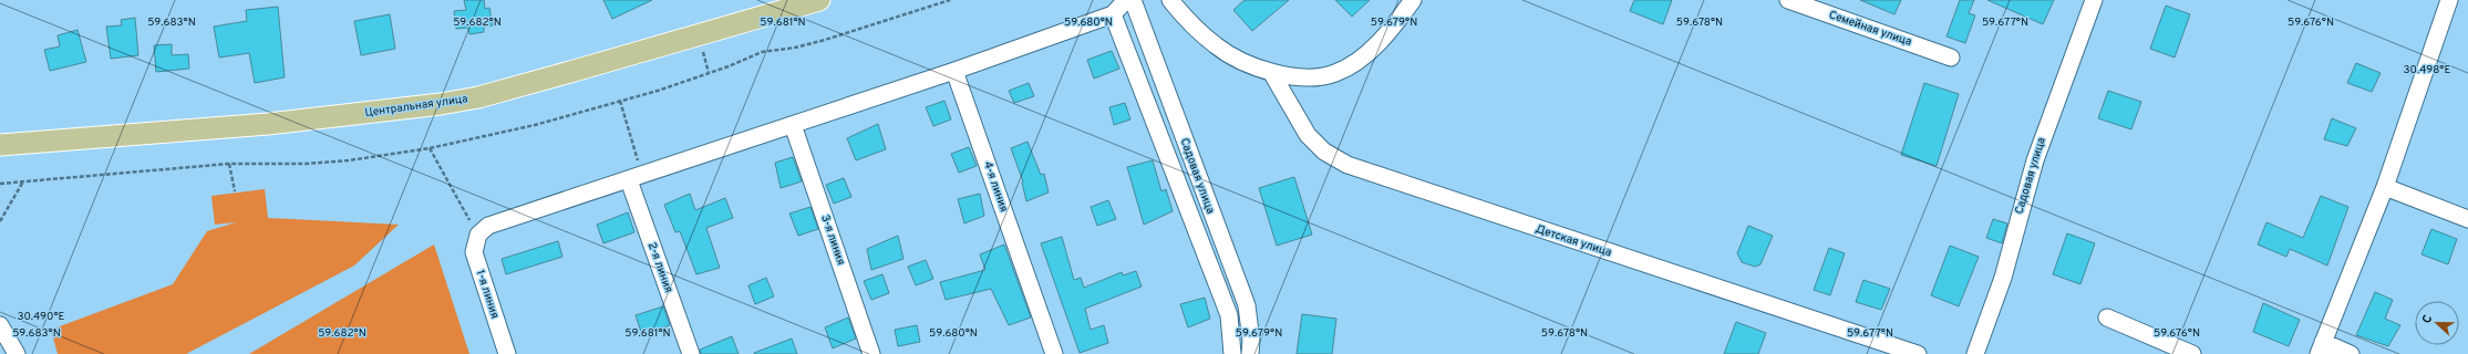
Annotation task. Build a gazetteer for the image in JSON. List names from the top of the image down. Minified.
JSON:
{"streets":{"main road":["Центральная улица"],"street":["Семейная улица","Садовая улица","4-я линия","3-я линия","Детская улица","2-я линия","1-я линия"]},"north":"left","coordinates":["59.683°N","59.682°N","59.681°N","59.680°N","59.679°N","59.678°N","59.677°N","59.676°N","30.498°E","30.490°E"]}
